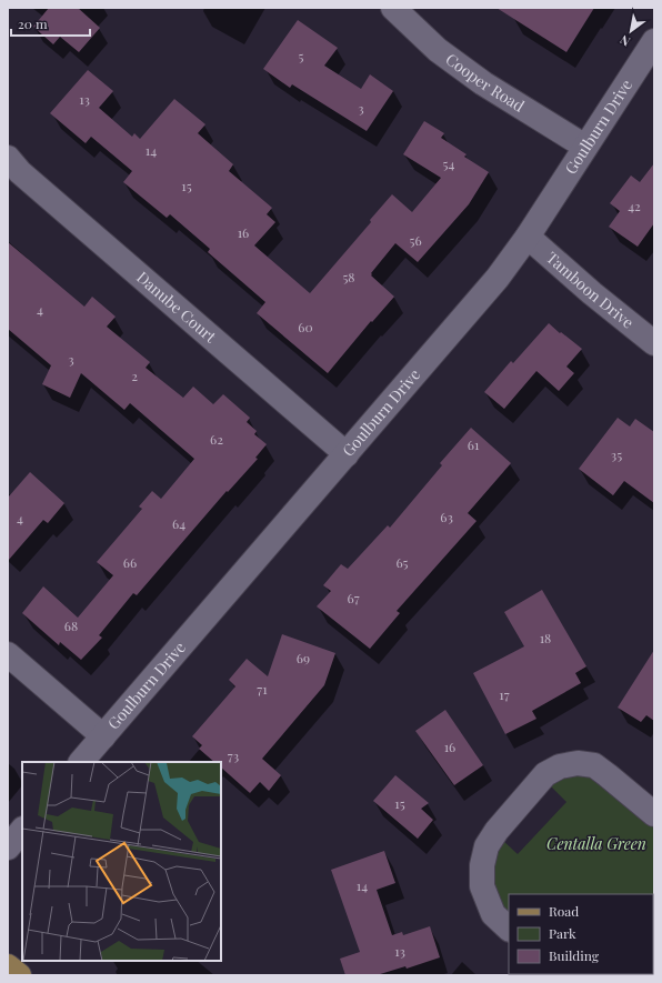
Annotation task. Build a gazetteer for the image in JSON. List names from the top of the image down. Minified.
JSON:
{"streets":{"street":["Cooper Road","Goulburn Drive","Tamboon Drive","Danube Court"]},"crossings":[["Cooper Road","Goulburn Drive"],["Goulburn Drive","Tamboon Drive"],["Goulburn Drive","Danube Court"]],"parks":["Centalla Green"],"house_numbers":["5","13","3","14","54","15","42","16","56","58","4","60","3","2","62","61","35","63","4","64","66","65","67","68","18","69","71","17","16","73","15","14","13"],"legend":["Road","Park","Building"],"scale_bar":"20 m","north":"bottom left"}
